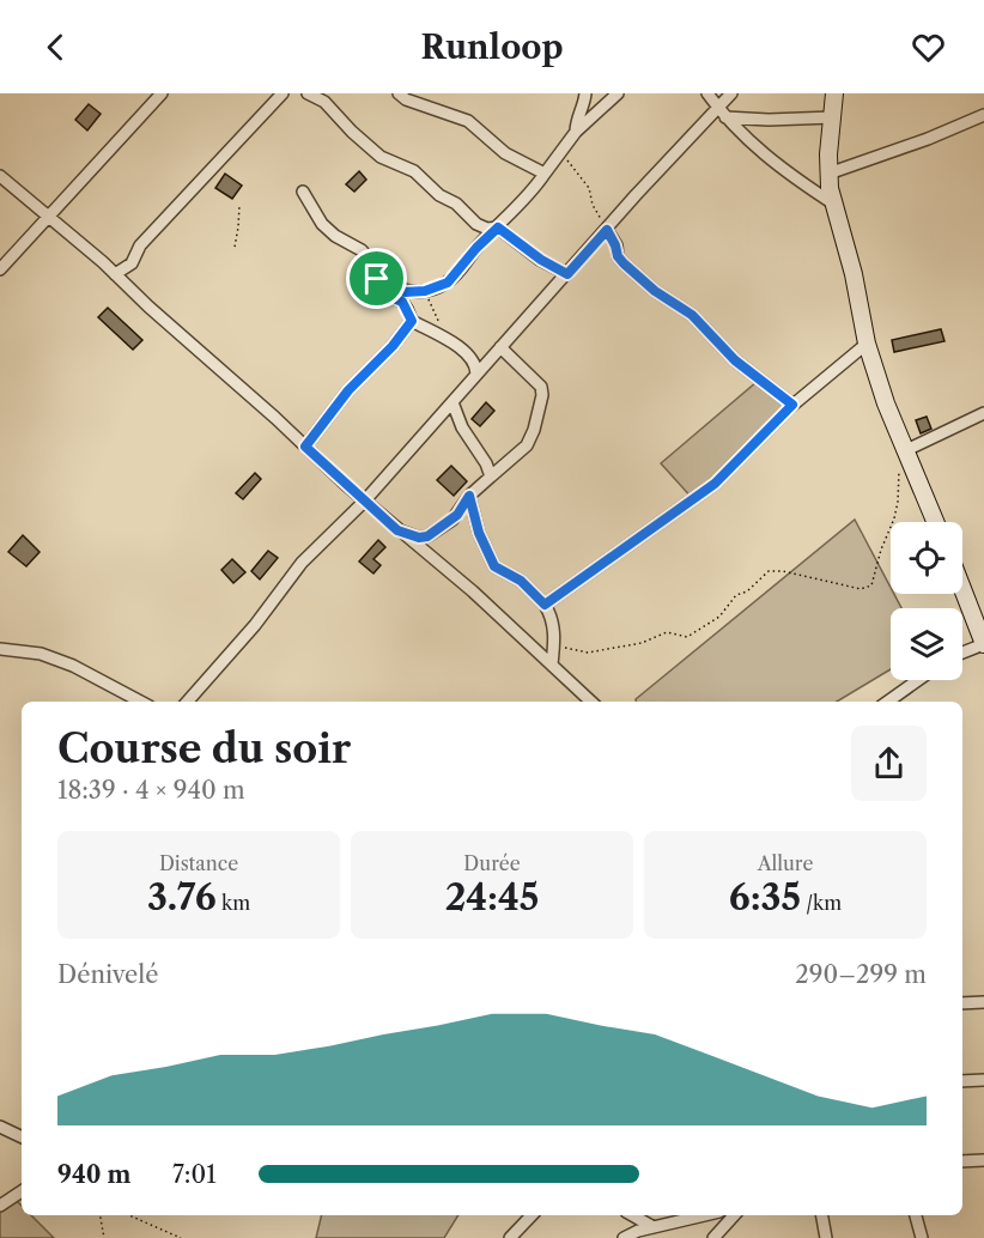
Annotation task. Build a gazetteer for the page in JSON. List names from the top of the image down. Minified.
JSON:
{"page":{"header":"Runloop","heading":["Course du soir","18:39 · 4 × 940 m"],"stats":[["Distance","3.76 km"],["Durée","24:45"],["Allure","6:35 /km"]],"chart":["Dénivelé","290–299 m"],"list":[{"name":"940 m","note":"7:01"}]}}
